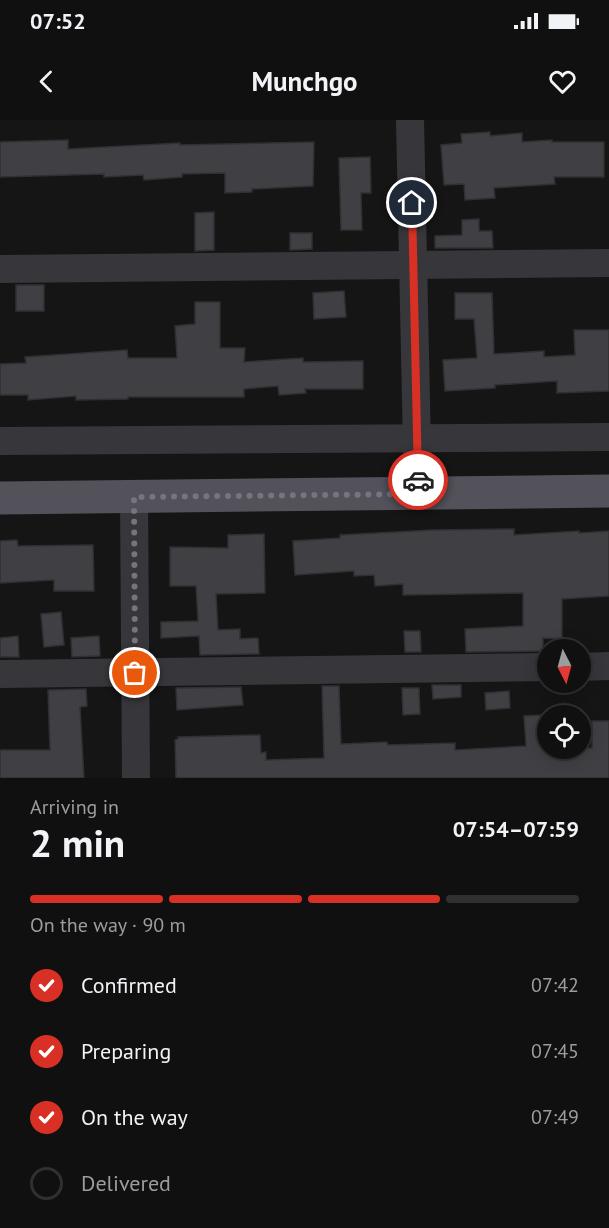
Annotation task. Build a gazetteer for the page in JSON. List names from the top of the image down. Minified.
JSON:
{"north":"bottom","page":{"status":"07:52","header":"Munchgo","heading":["2 min","Arriving in","07:54–07:59"],"bar":"On the way · 90 m","list":[["Confirmed","07:42"],["Preparing","07:45"],["On the way","07:49"],"Delivered"]}}
